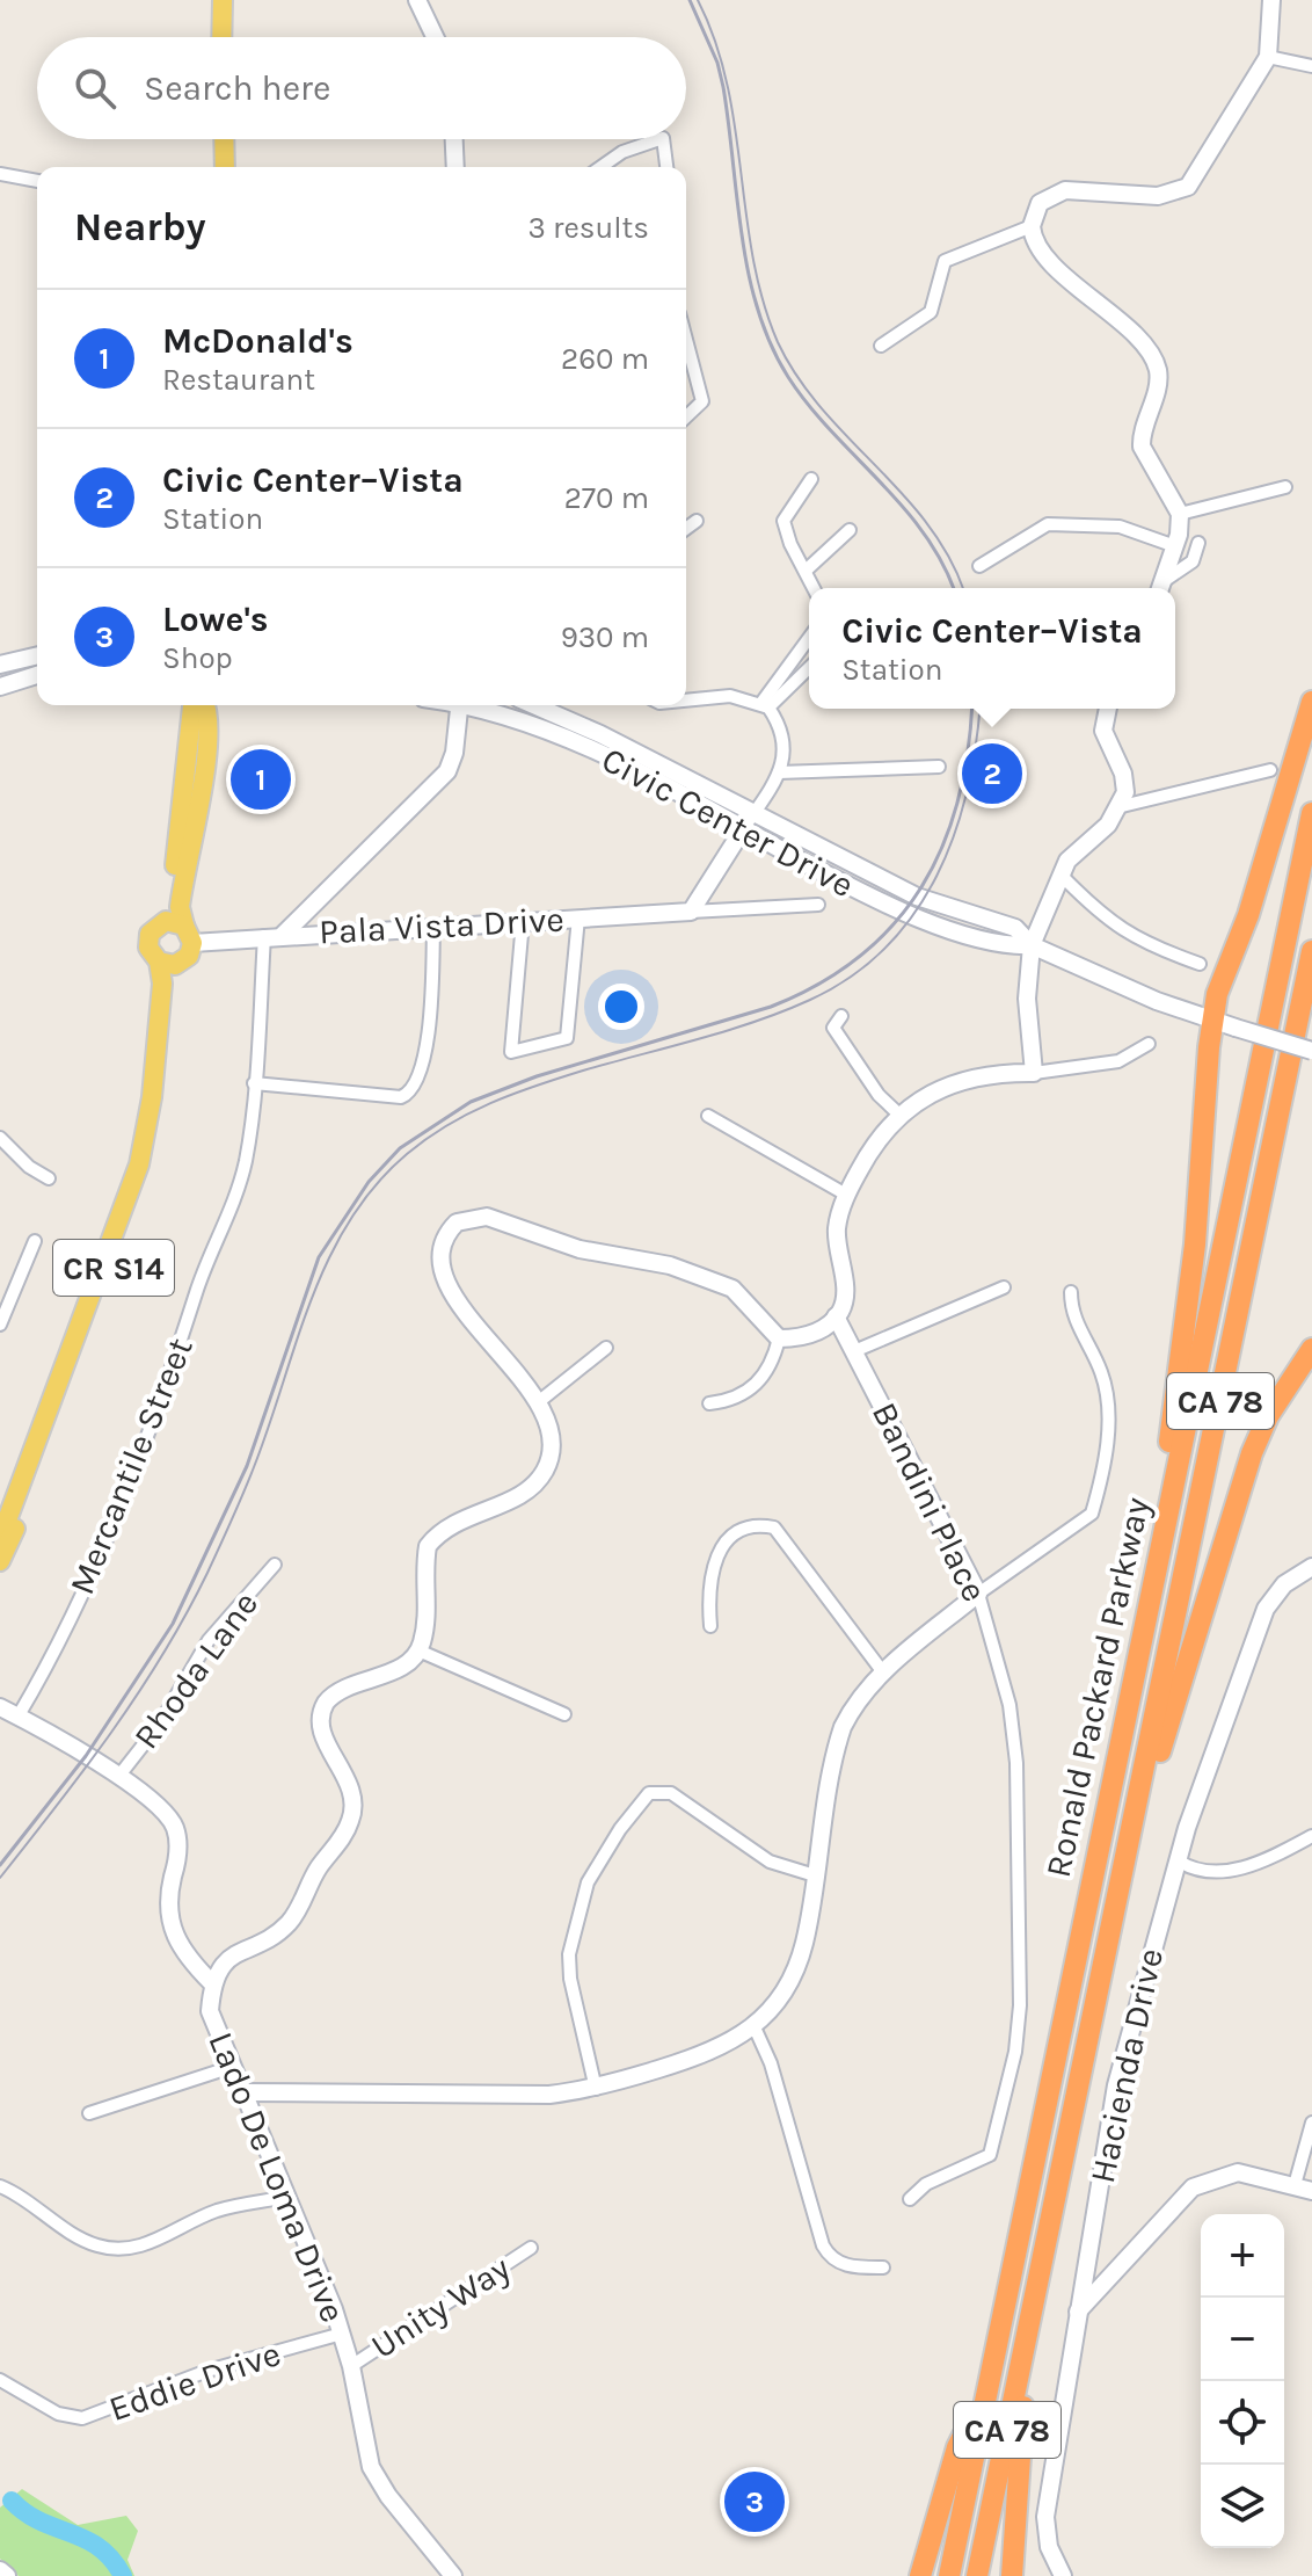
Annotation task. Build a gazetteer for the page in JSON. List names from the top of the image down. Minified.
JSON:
{"streets":{"highway":["CA 78","Ronald Packard Parkway"],"main road":["CR S14"],"street":["Civic Center Drive","Pala Vista Drive","Mercantile Street","Bandini Place","Rhoda Lane","Hacienda Drive","Lado De Loma Drive","Unity Way","Eddie Drive"]},"crossings":[["Pala Vista Drive","CR S14"],["Pala Vista Drive","Mercantile Street"],["Lado De Loma Drive","Unity Way"],["Lado De Loma Drive","Eddie Drive"]],"page":{"search":"Search here","heading":["Nearby","3 results"],"list":[{"mark":"1","name":"McDonald's","note":"Restaurant","value":"260 m"},{"mark":"2","name":"Civic Center–Vista","note":"Station","value":"270 m"},{"mark":"3","name":"Lowe's","note":"Shop","value":"930 m"}],"popup":["Civic Center–Vista","Station"],"pins":["2","1","3"],"map_buttons":["+","−"]}}
